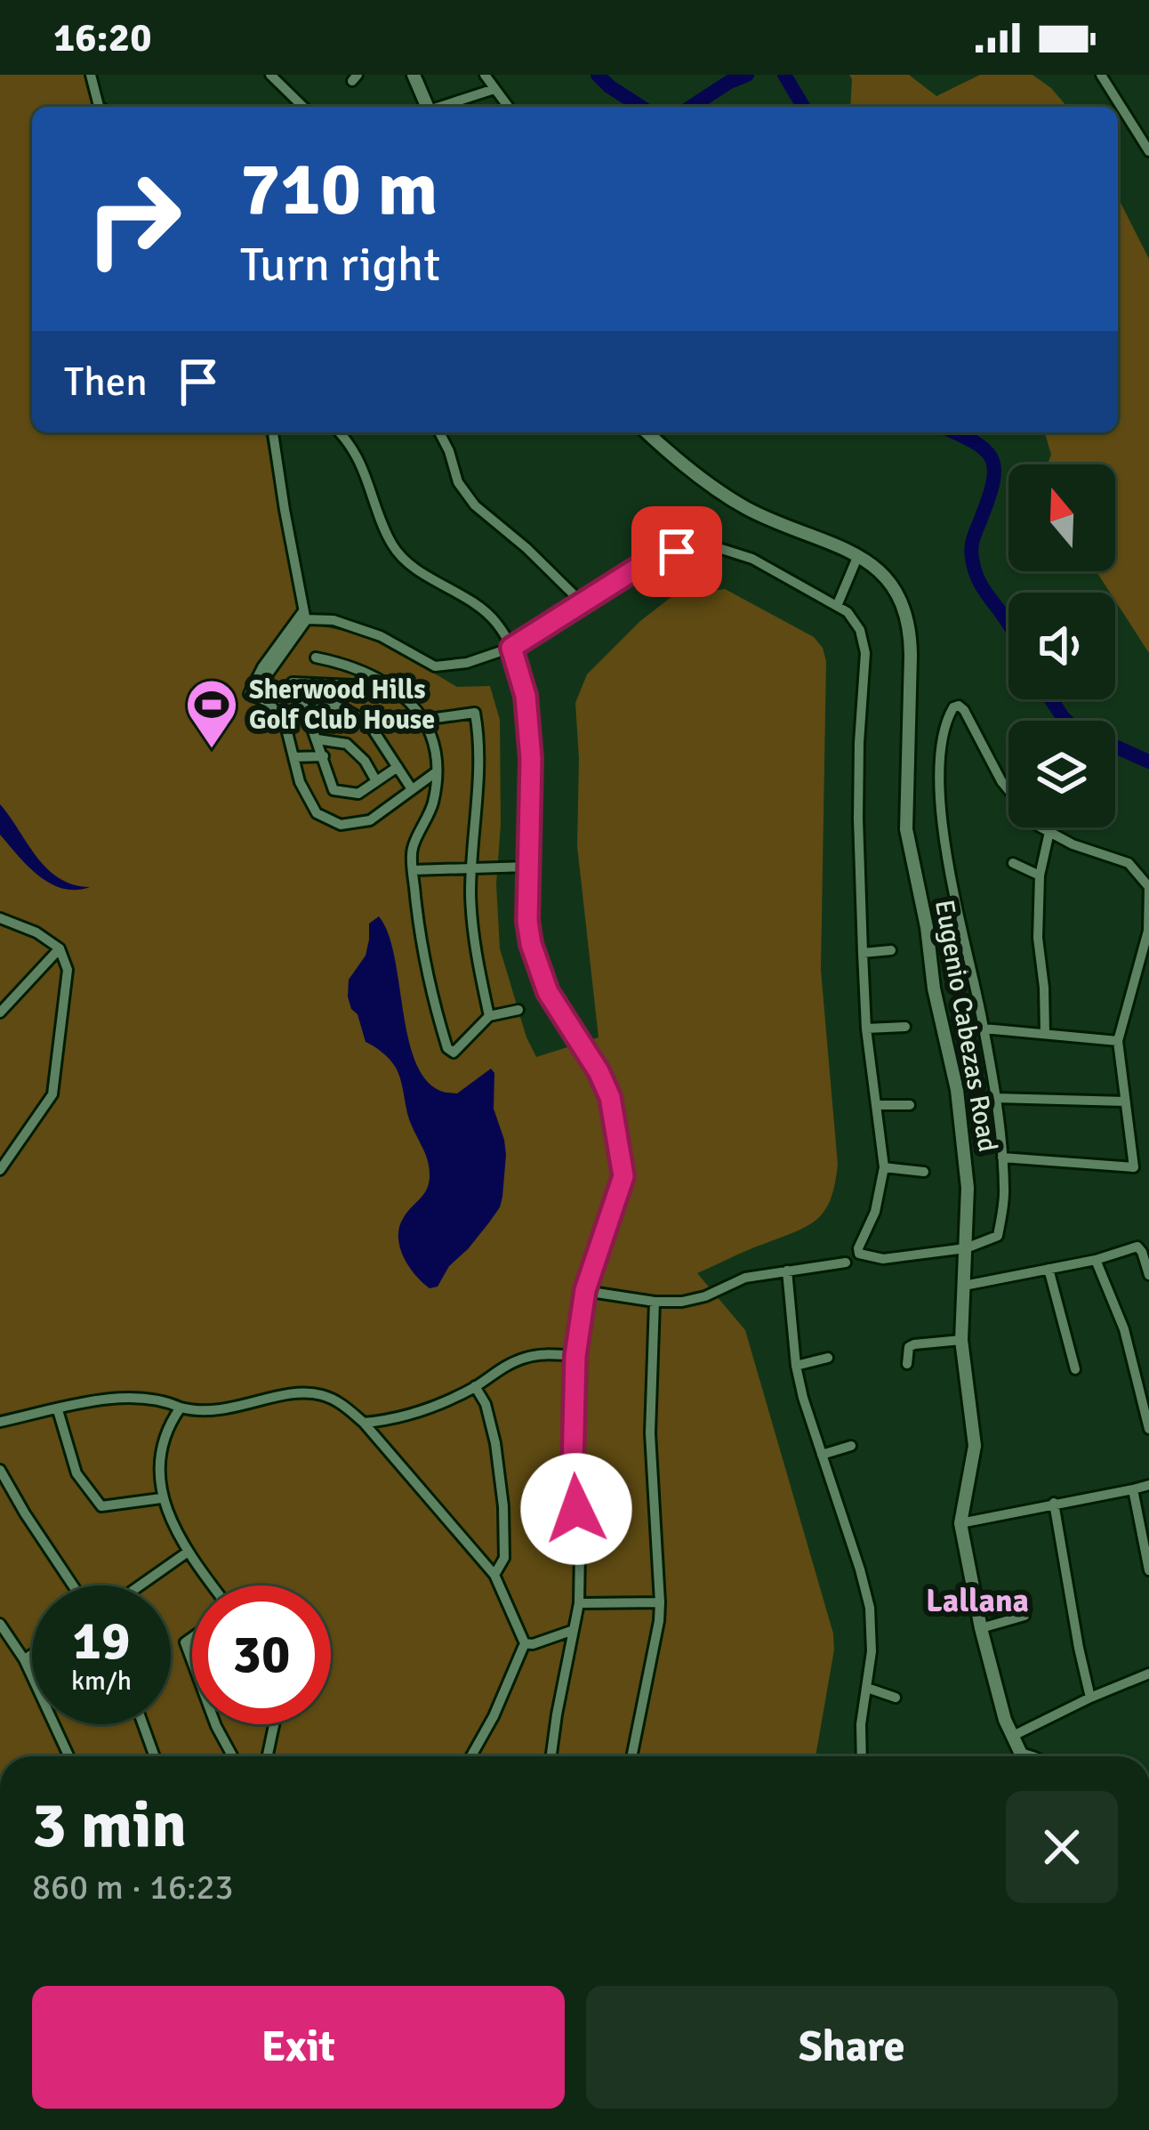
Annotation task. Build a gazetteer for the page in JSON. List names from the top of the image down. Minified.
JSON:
{"streets":{"street":["Eugenio Cabezas Road"]},"districts":["Lallana"],"places":{"sports":["Sherwood Hills Golf Club House"]},"north":"top","page":{"status":"16:20","turn":["710 m","Turn right"],"then":"Then","speed":"19 km/h","limit":"30","heading":["3 min","860 m · 16:23"],"buttons":["Exit","Share"]}}
